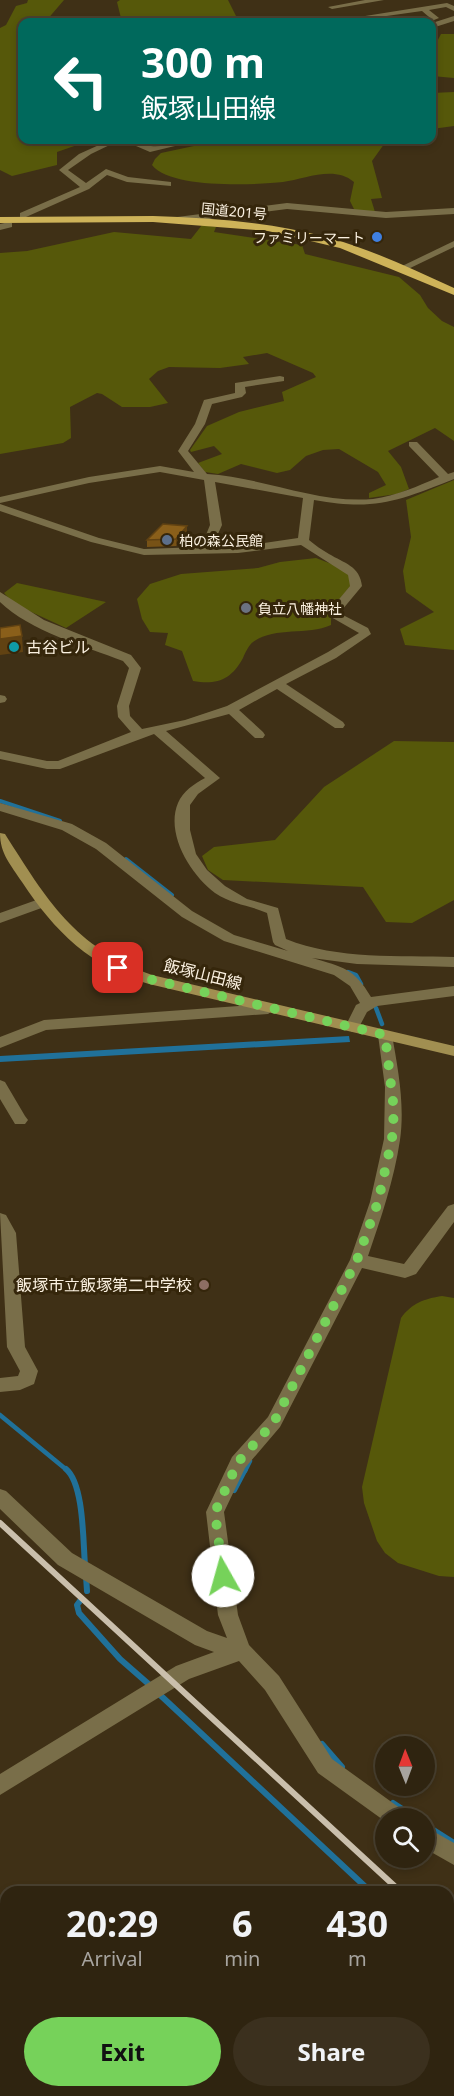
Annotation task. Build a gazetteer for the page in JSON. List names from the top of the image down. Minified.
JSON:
{"streets":{"highway":["国道201号"],"main road":["飯塚山田線"]},"places":["ファミリーマート","柏の森公民館","負立八幡神社","古谷ビル","飯塚市立飯塚第二中学校"],"north":"top","page":{"turn":["300 m","飯塚山田線"],"eta":["20:29","Arrival","6","min","430","m"],"buttons":["Exit","Share"]}}
